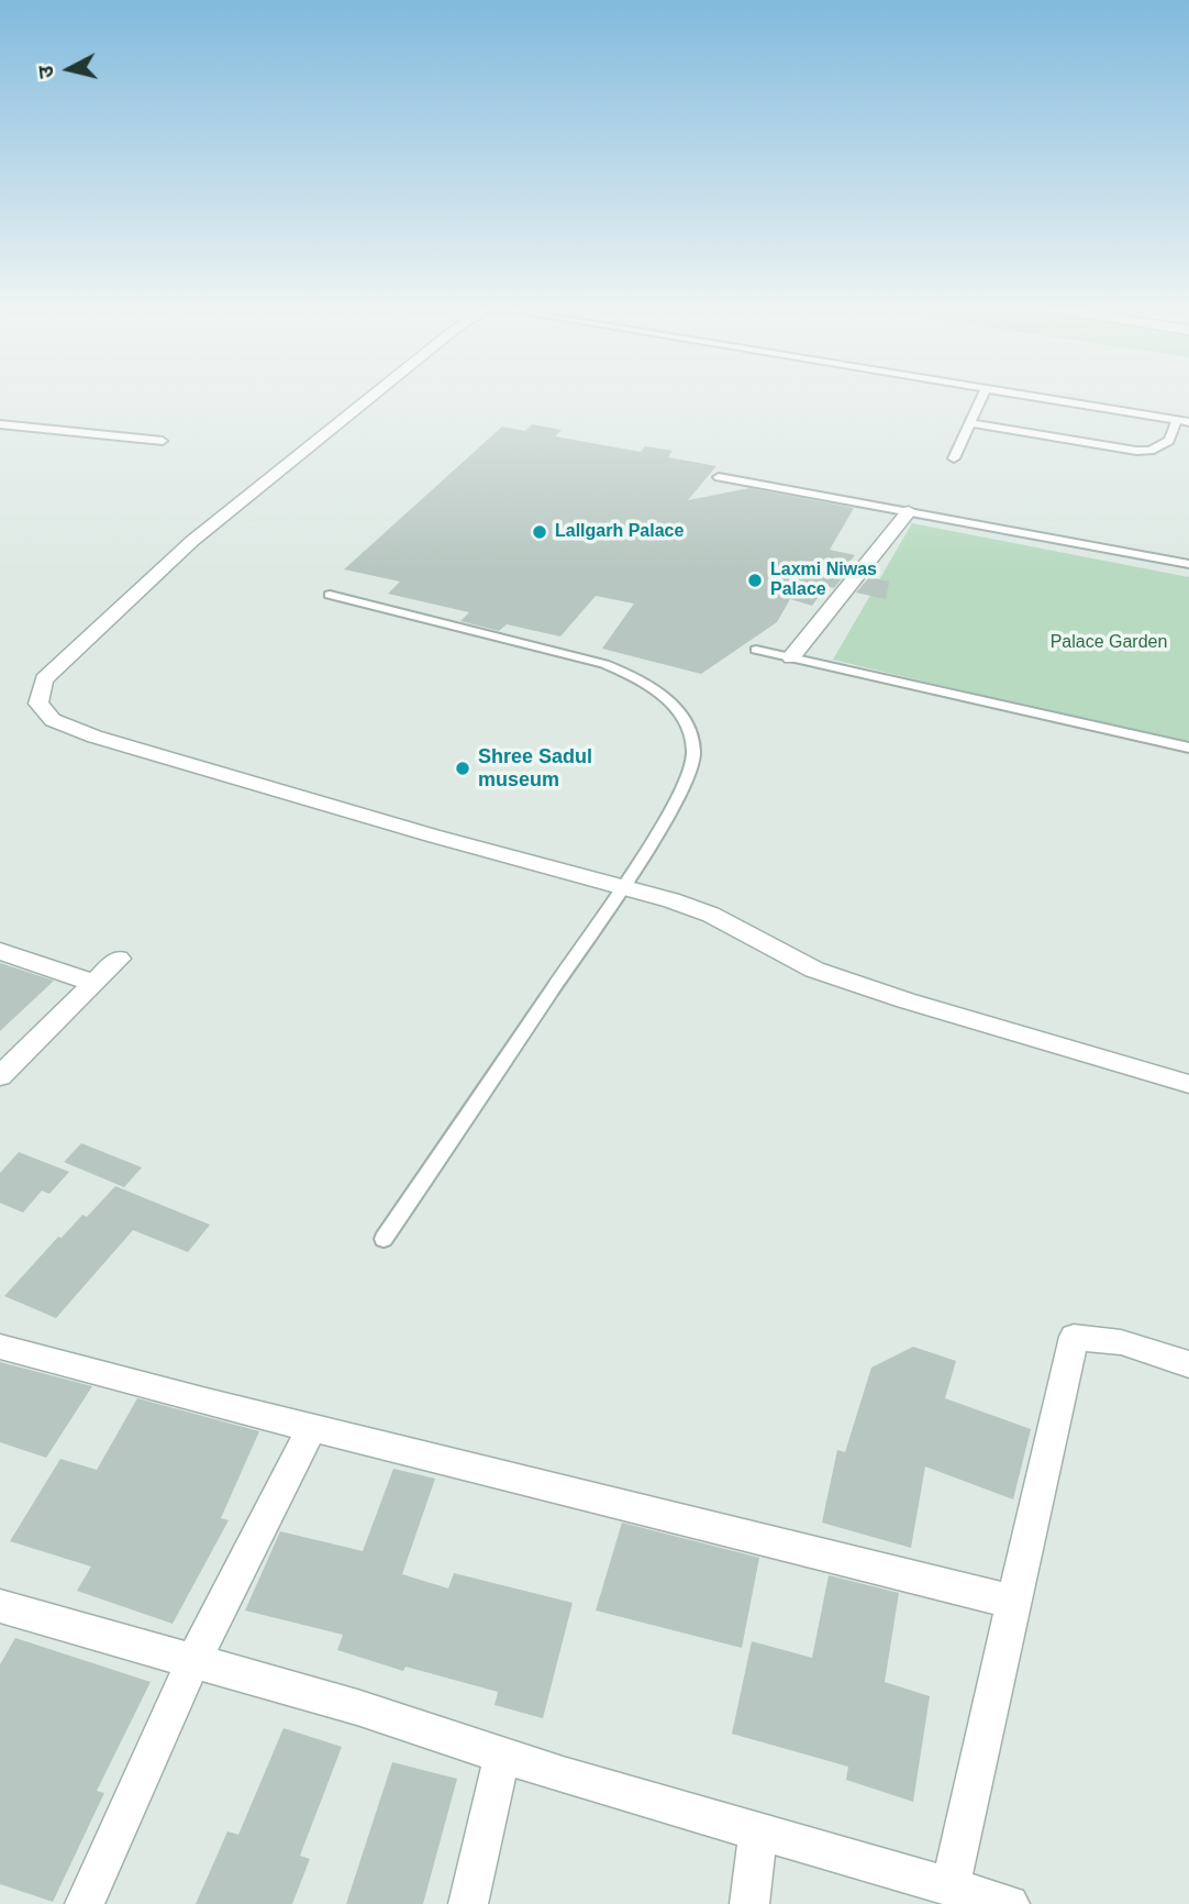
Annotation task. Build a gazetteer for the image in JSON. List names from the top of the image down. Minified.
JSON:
{"parks":["Palace Garden"],"places":["Lallgarh Palace","Laxmi Niwas Palace","Shree Sadul museum"],"north":"left"}
